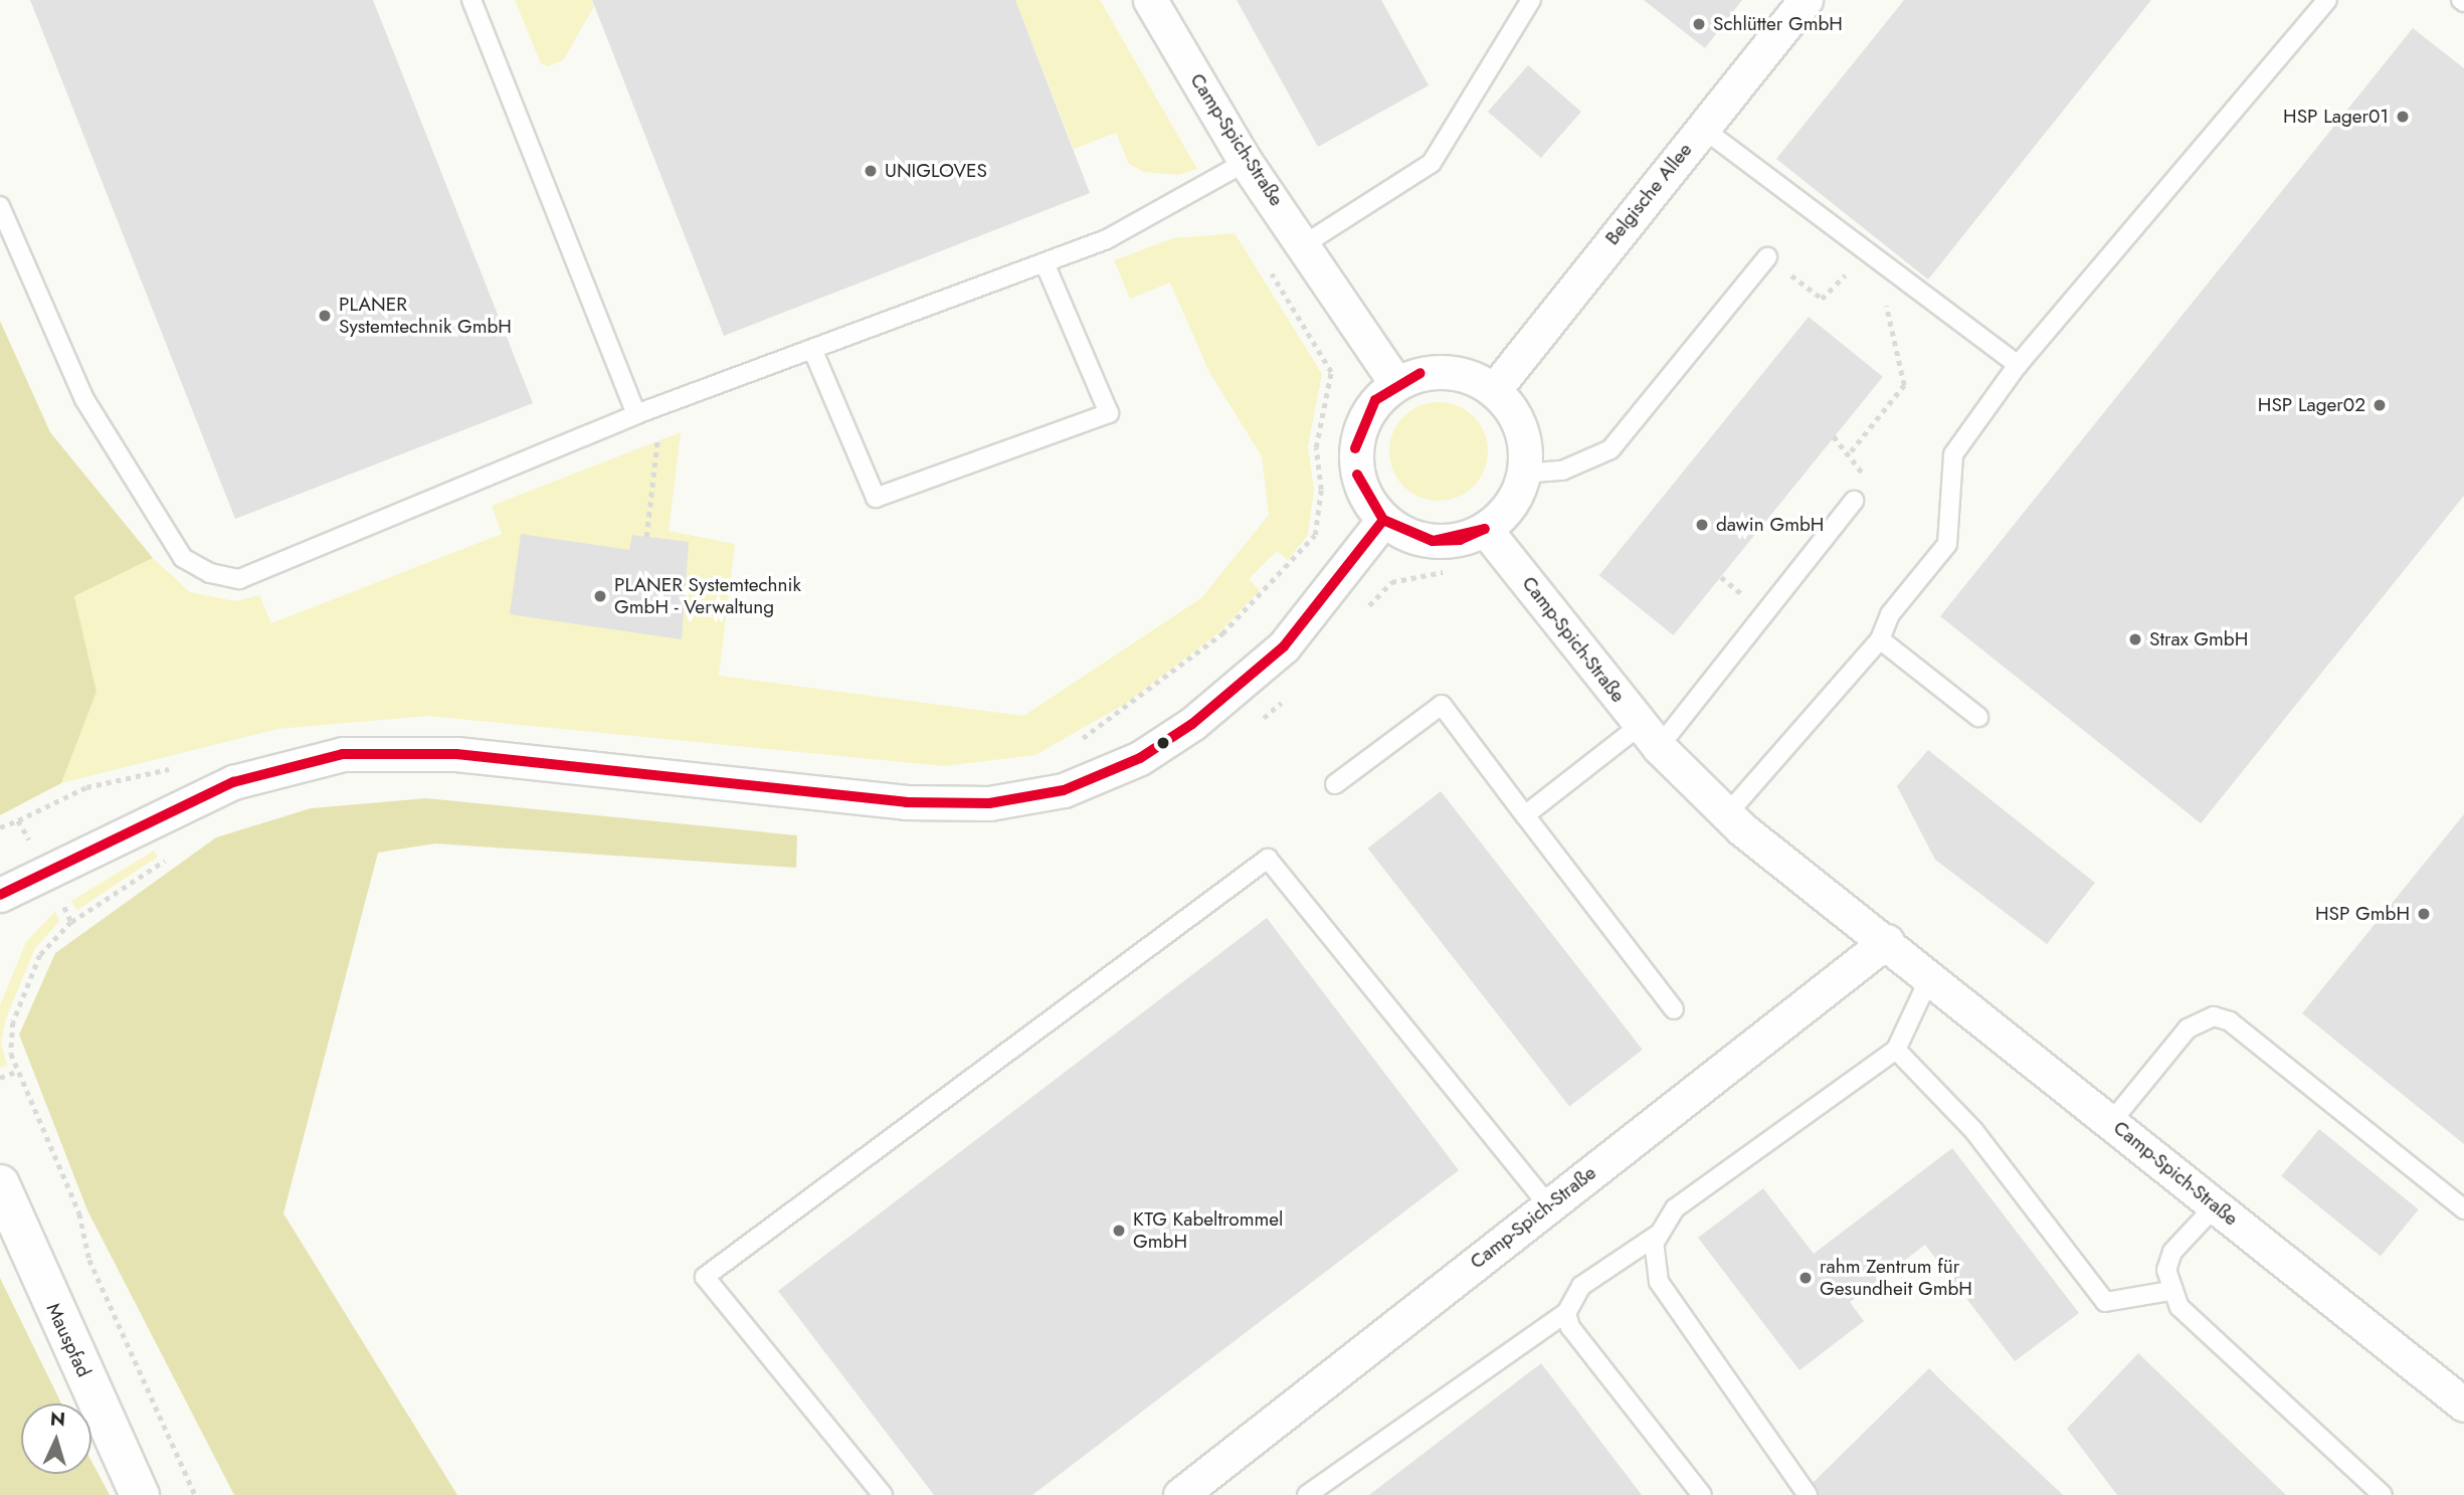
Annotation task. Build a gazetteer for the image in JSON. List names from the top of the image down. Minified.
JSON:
{"streets":{"street":["Camp-Spich-Straße","Belgische Allee","Mauspfad"]},"crossings":[["Camp-Spich-Straße","Belgische Allee"]],"places":["Schlütter GmbH","HSP Lager01","UNIGLOVES","PLANER Systemtechnik GmbH","HSP Lager02","dawin GmbH","PLANER Systemtechnik GmbH - Verwaltung","Strax GmbH","HSP GmbH","KTG Kabeltrommel GmbH","rahm Zentrum für Gesundheit GmbH"],"north":"top"}
